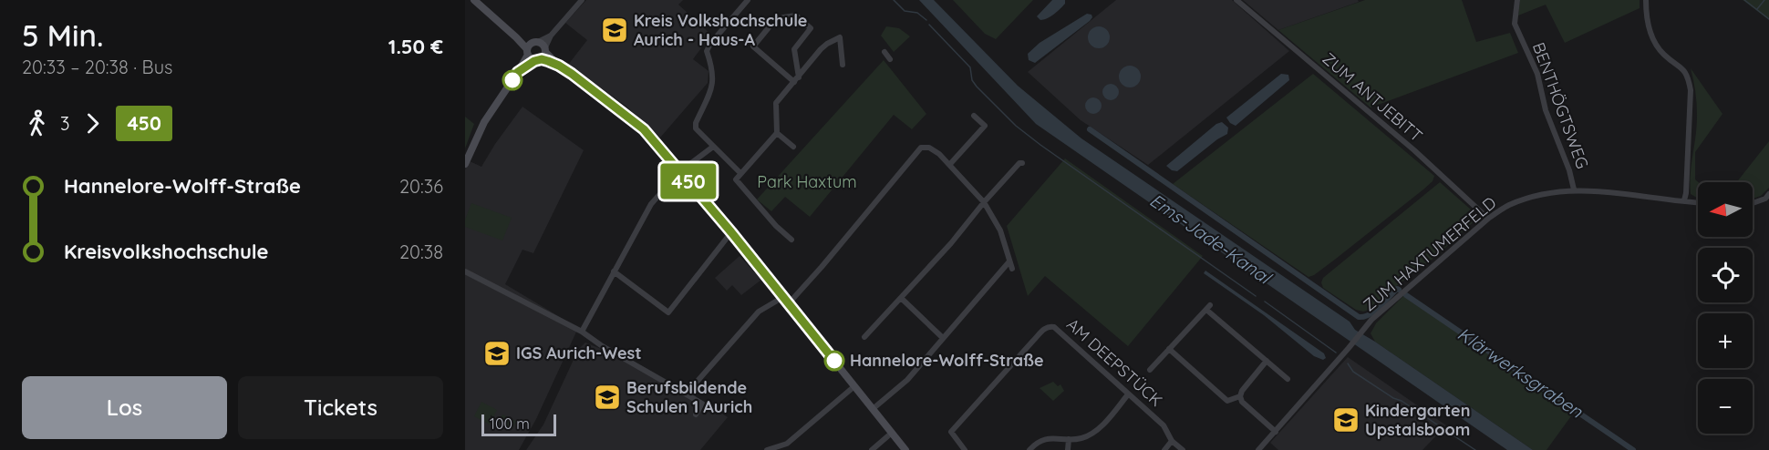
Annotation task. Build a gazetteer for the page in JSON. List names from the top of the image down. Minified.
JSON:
{"streets":{"street":["ZUM ANTJEBITT","BENTHÖGTSWEG","ZUM HAXTUMERFELD","AM DEEPSTÜCK"]},"crossings":[["ZUM ANTJEBITT","ZUM HAXTUMERFELD"],["BENTHÖGTSWEG","ZUM HAXTUMERFELD"]],"water":["Ems-Jade-Kanal","Klärwerksgraben"],"parks":["Park Haxtum"],"places":{"school or university":["Kreis Volkshochschule Aurich - Haus-A","IGS Aurich-West","Berufsbildende Schulen 1 Aurich","Kindergarten Upstalsboom"],"other":["Hannelore-Wolff-Straße"]},"lines":["bus line 450"],"scale_bar":"100 m","north":"left","page":{"heading":["5 Min.","20:33 – 20:38 · Bus","1.50 €"],"on_map":"450","legs":["3","450"],"list":[{"name":"Hannelore-Wolff-Straße","value":"20:36"},{"name":"Kreisvolkshochschule","value":"20:38"}],"map_buttons":["+","−"],"buttons":["Los","Tickets"],"scale":"100 m"}}
